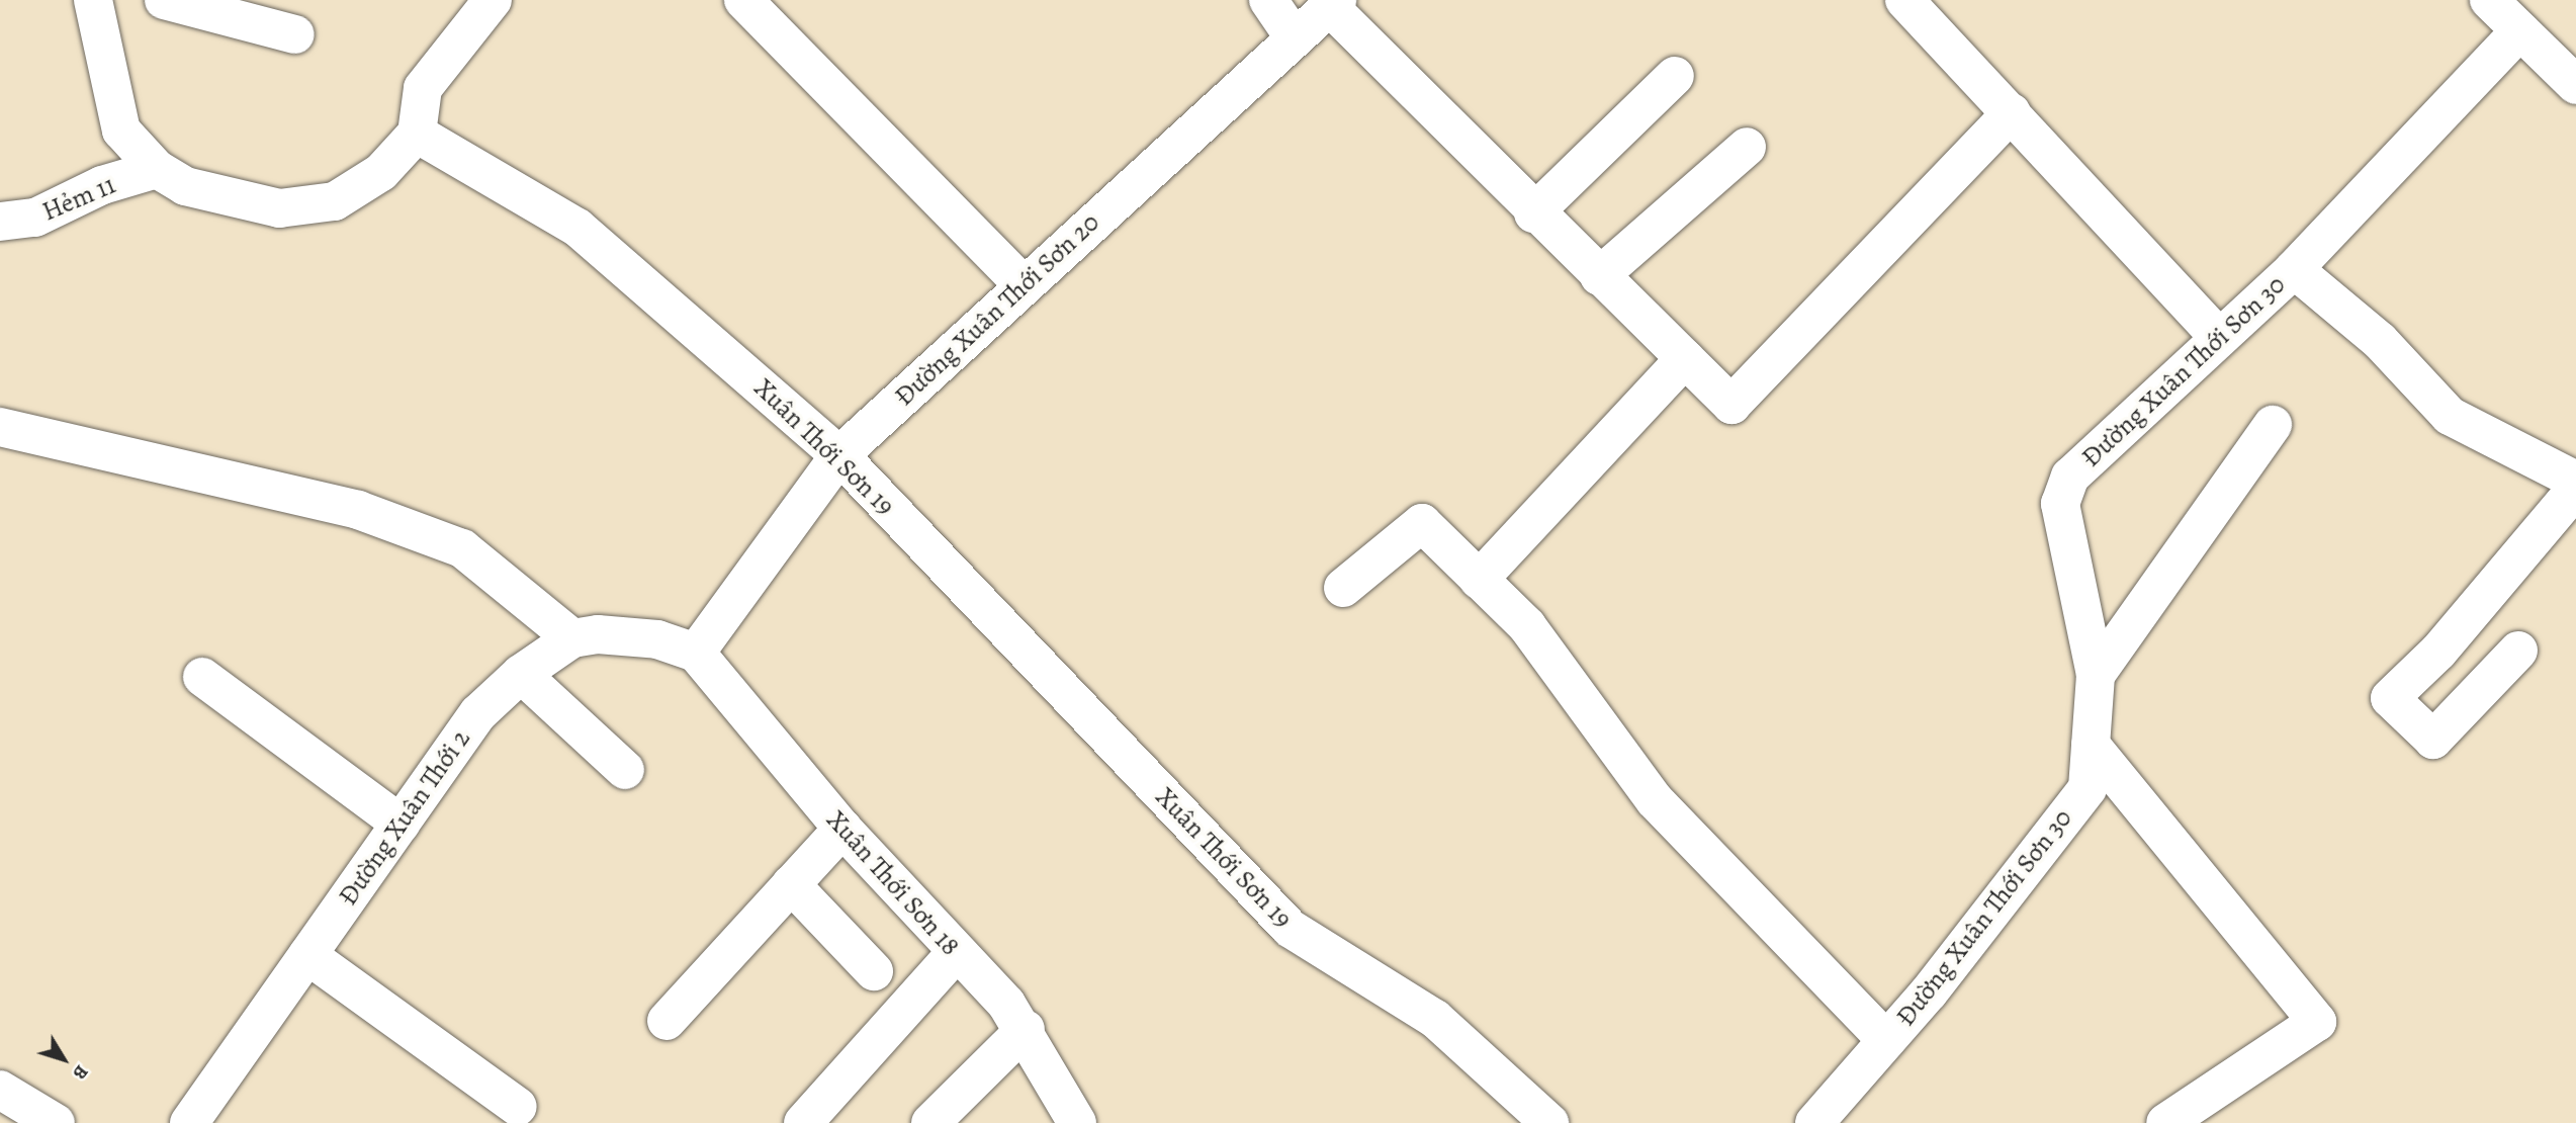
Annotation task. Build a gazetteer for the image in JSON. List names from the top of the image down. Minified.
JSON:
{"streets":{"street":["Hẻm 11","Đường Xuân Thới Sơn 20","Đường Xuân Thới Sơn 30","Xuân Thới Sơn 19","Đường Xuân Thới 2","Xuân Thới Sơn 18"]},"crossings":[["Đường Xuân Thới Sơn 20","Xuân Thới Sơn 19"],["Đường Xuân Thới Sơn 20","Đường Xuân Thới 2"],["Đường Xuân Thới Sơn 20","Xuân Thới Sơn 18"],["Đường Xuân Thới 2","Xuân Thới Sơn 18"]],"north":"bottom right"}
